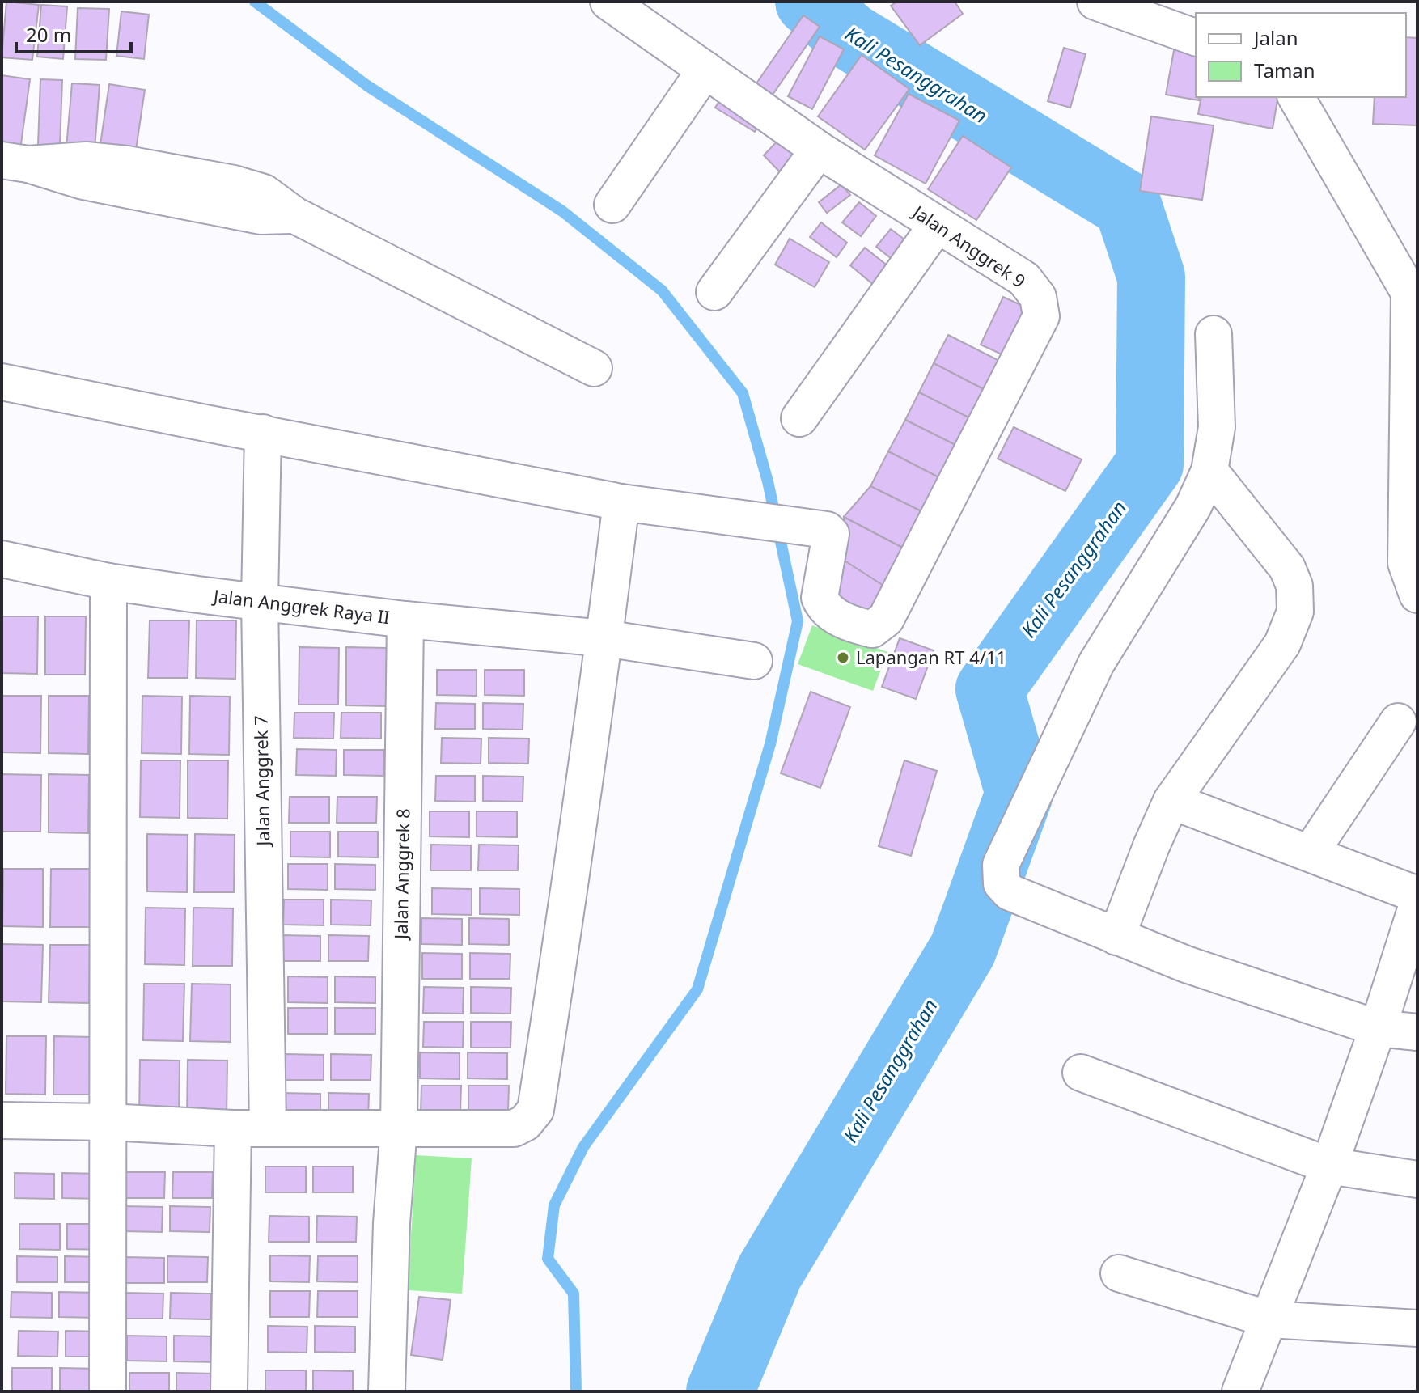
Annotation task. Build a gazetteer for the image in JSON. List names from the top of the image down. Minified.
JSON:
{"streets":{"street":["Jalan Anggrek 9","Jalan Anggrek Raya II","Jalan Anggrek 7","Jalan Anggrek 8"]},"crossings":[["Jalan Anggrek Raya II","Jalan Anggrek 7"],["Jalan Anggrek Raya II","Jalan Anggrek 8"]],"water":["Kali Pesanggrahan"],"places":["Lapangan RT 4/11"],"legend":["Jalan","Taman"],"scale_bar":"20 m"}
